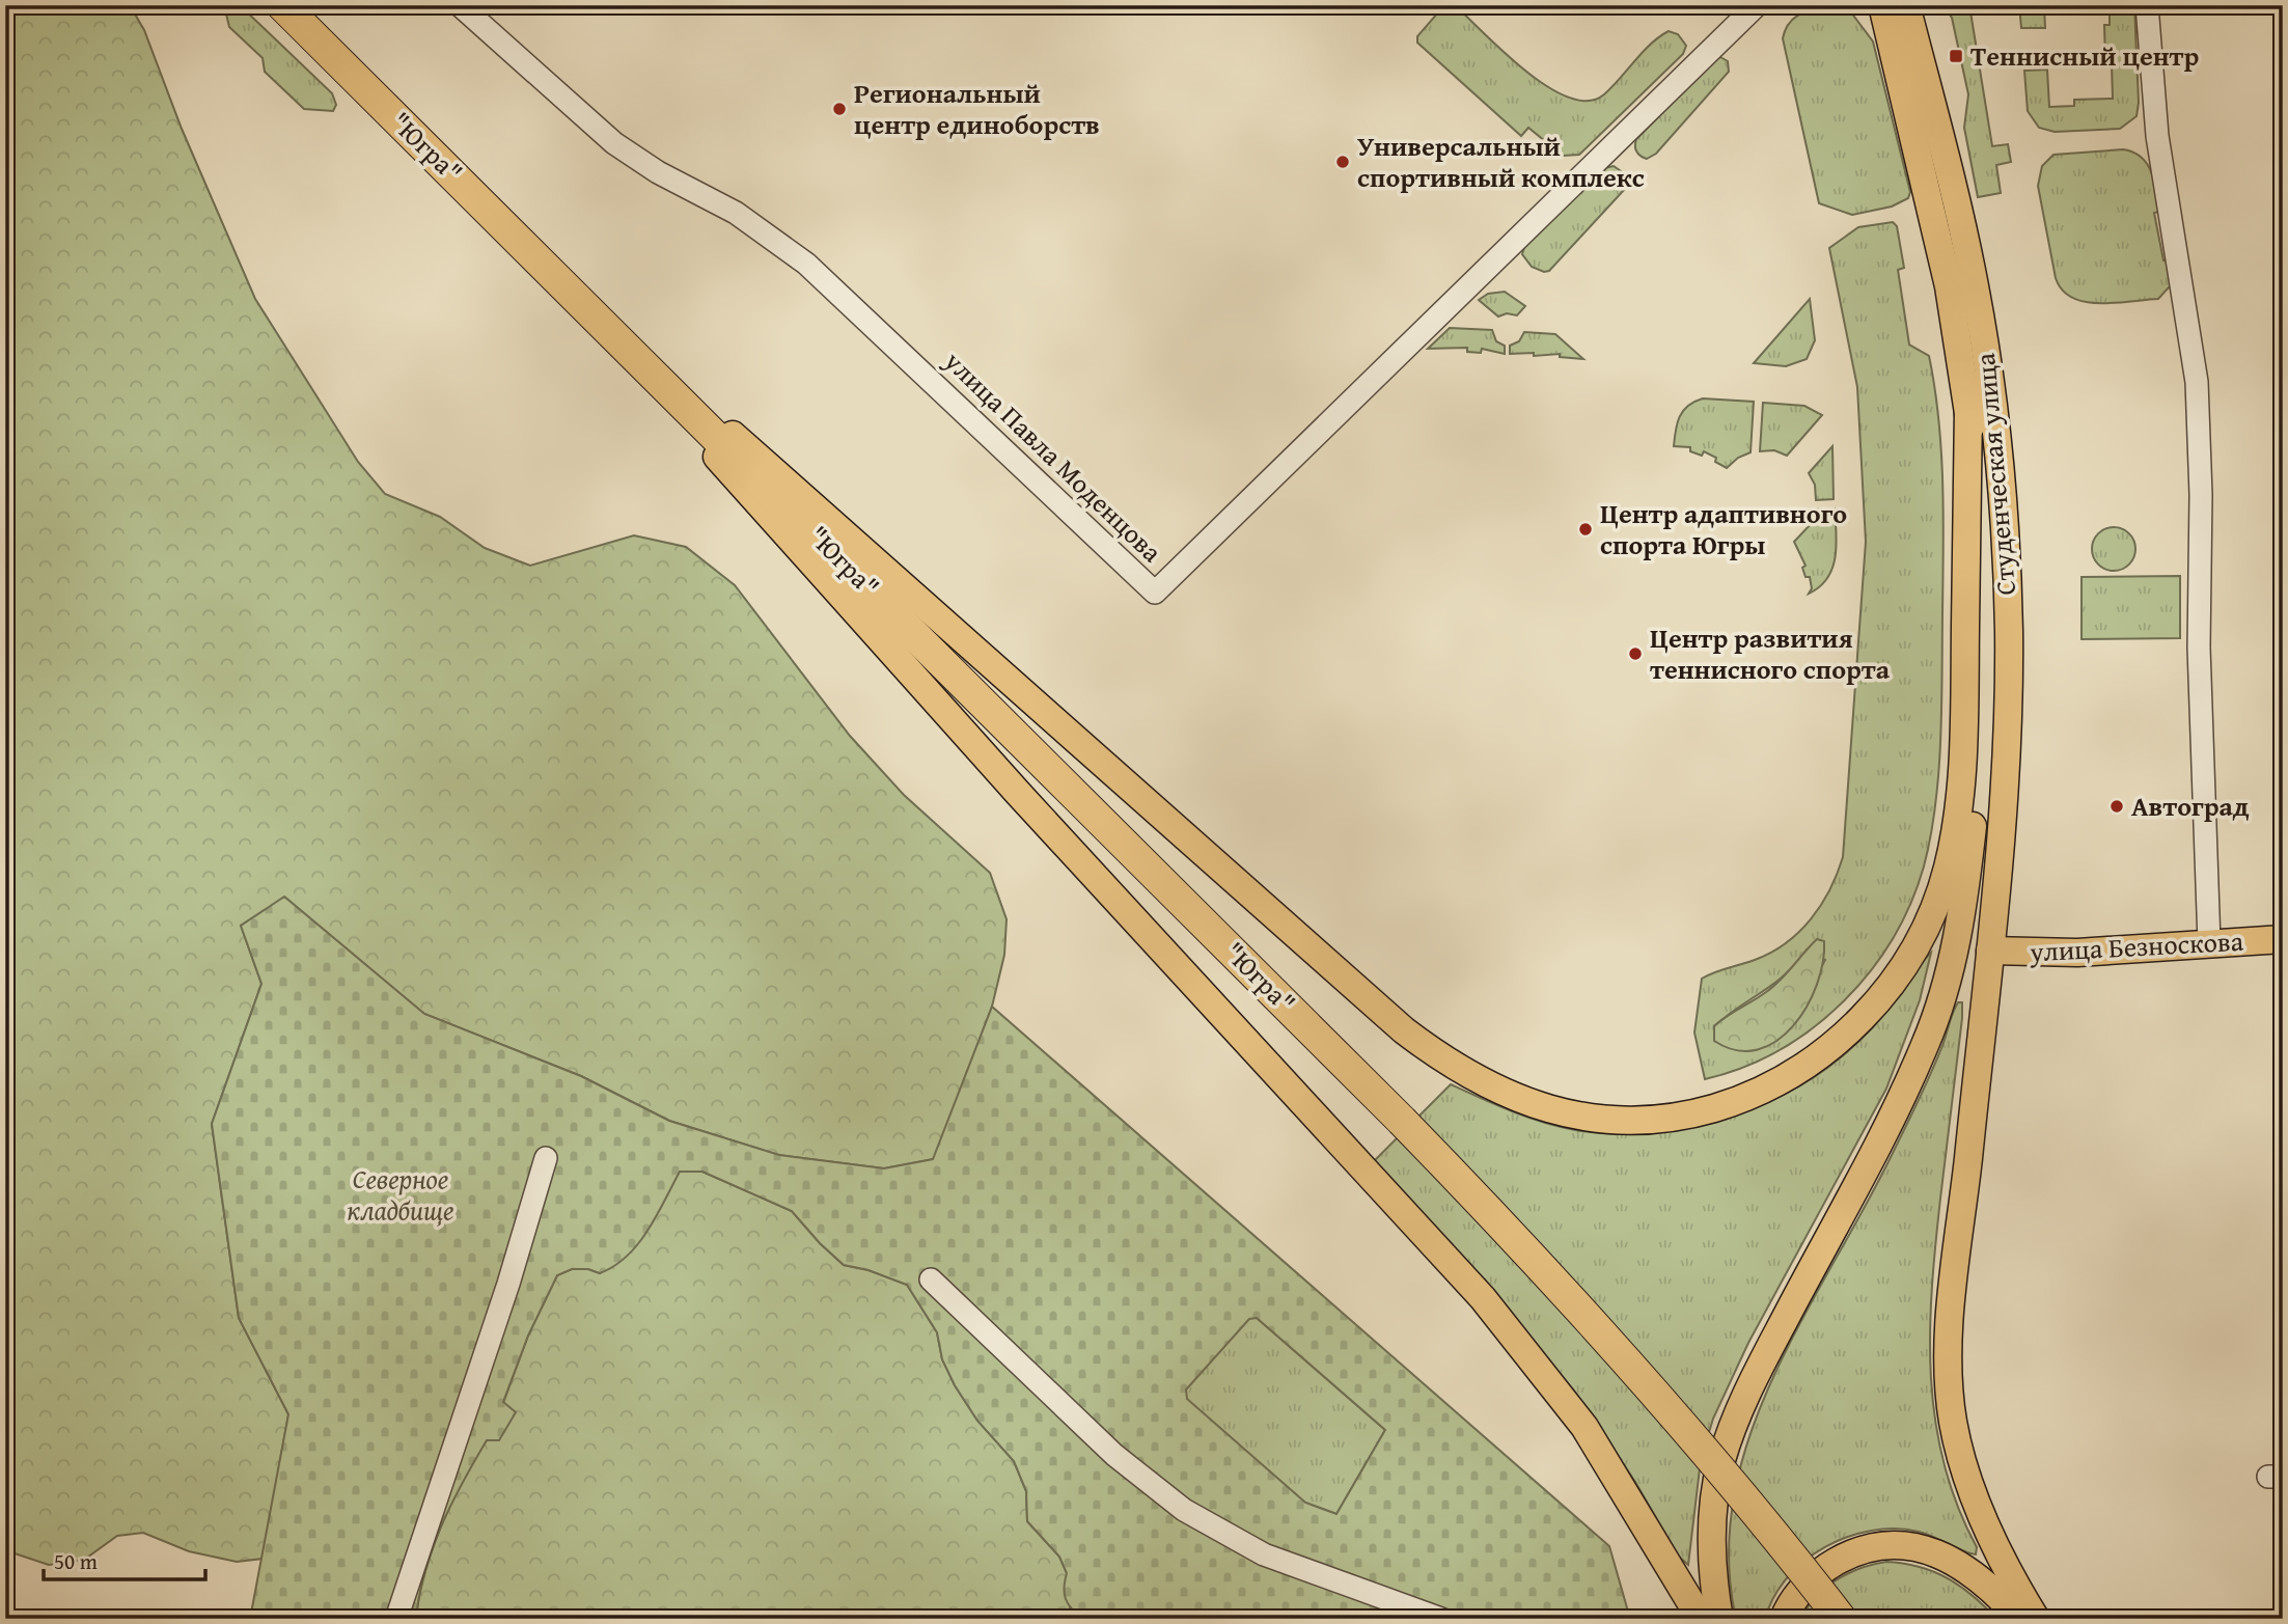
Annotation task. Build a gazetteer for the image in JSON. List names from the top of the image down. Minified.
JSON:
{"streets":{"highway":["\"Югра\""],"main road":["Студенческая улица","улица Безноскова"],"street":["улица Павла Моденцова"]},"crossings":[["Студенческая улица","улица Безноскова"]],"parks":["Северное кладбище"],"places":{"transit":["Теннисный центр"],"other":["Региональный центр единоборств","Универсальный спортивный комплекс","Центр адаптивного спорта Югры","Центр развития теннисного спорта","Автоград"]},"scale_bar":"50 m"}
